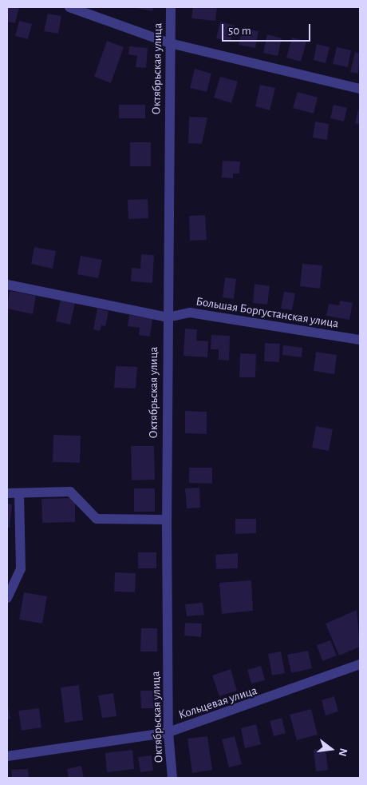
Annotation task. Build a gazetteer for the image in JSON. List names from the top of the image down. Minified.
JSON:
{"streets":{"street":["Октябрьская улица","Большая Боргустанская улица","Кольцевая улица"]},"crossings":[["Октябрьская улица","Большая Боргустанская улица"],["Октябрьская улица","Кольцевая улица"]],"scale_bar":"50 m","north":"right"}
